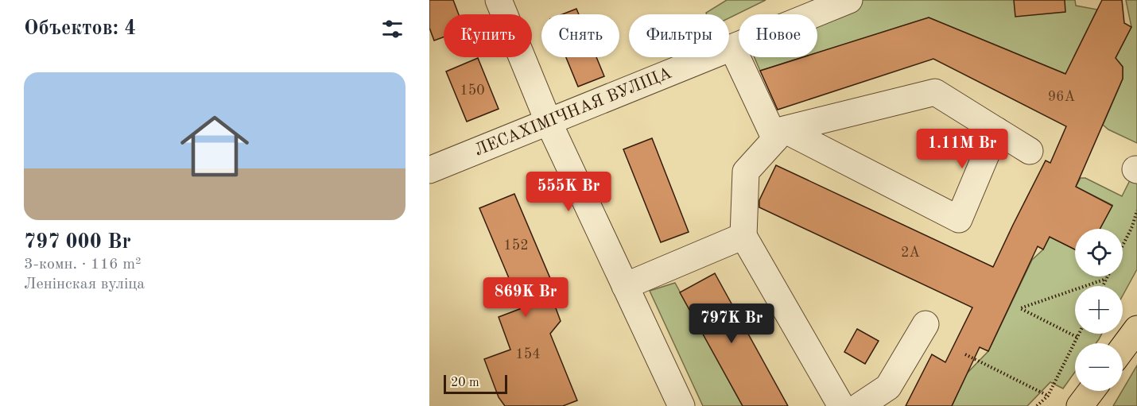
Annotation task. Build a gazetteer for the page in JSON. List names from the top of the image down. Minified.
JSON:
{"streets":{"street":["ЛЕСАХІМІЧНАЯ ВУЛІЦА"]},"house_numbers":["150","96А","152","2А","154"],"scale_bar":"20 m","page":{"heading":"Объектов: 4","chip":["Купить","Снять","Фильтры","Новое"],"list":[{"name":"797 000 Br","note":"3-комн. · 116 m² · Ленінская вуліца"}],"price":["1.11M Br","555K Br","869K Br","797K Br"],"map_buttons":["+","−"],"scale":"20 m"}}
